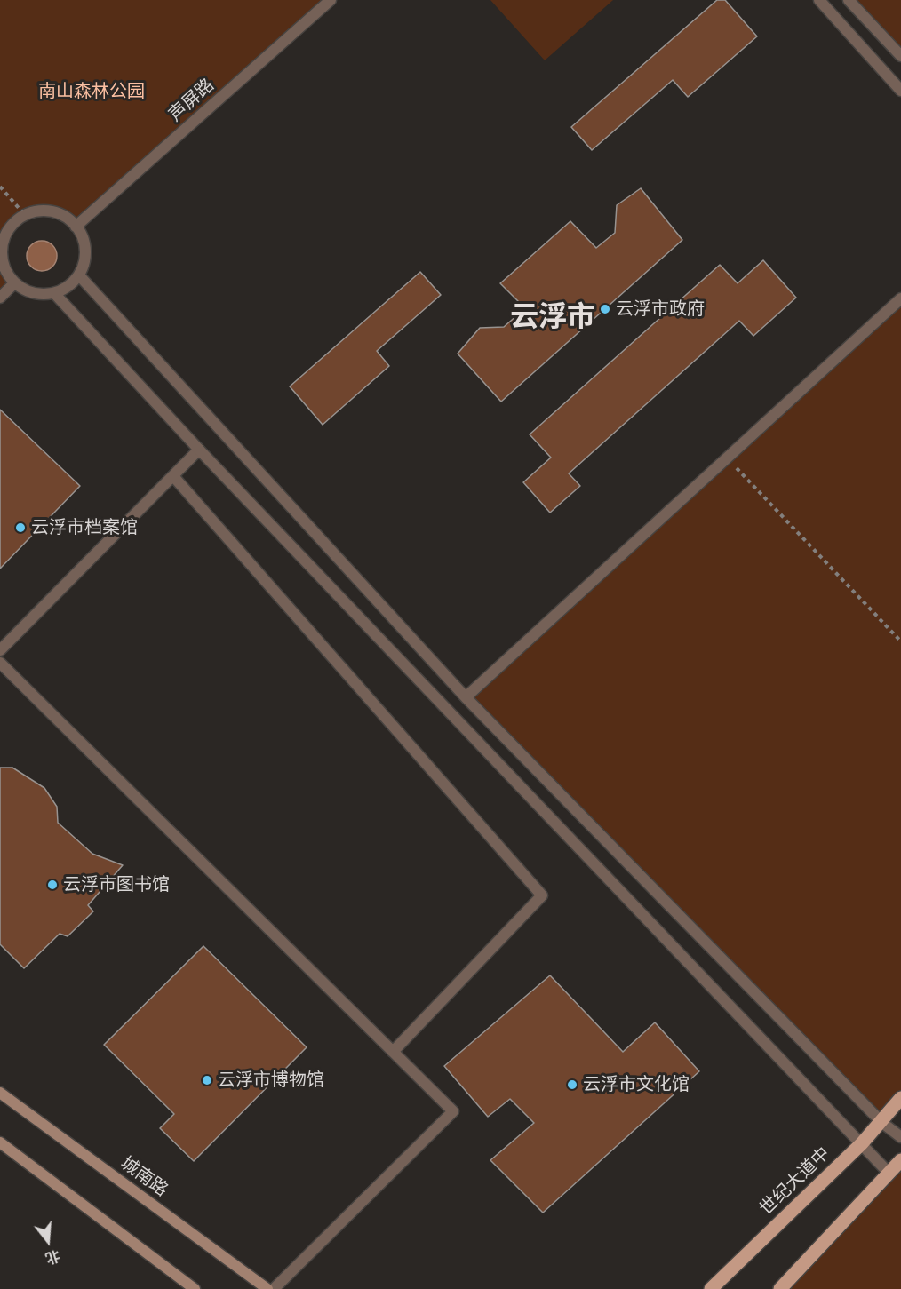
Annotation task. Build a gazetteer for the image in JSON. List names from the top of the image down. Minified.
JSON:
{"streets":{"main road":["城南路","世纪大道中"],"street":["声屏路"]},"districts":["云浮市"],"parks":["南山森林公园"],"places":["云浮市政府","云浮市档案馆","云浮市图书馆","云浮市博物馆","云浮市文化馆"],"north":"bottom"}
